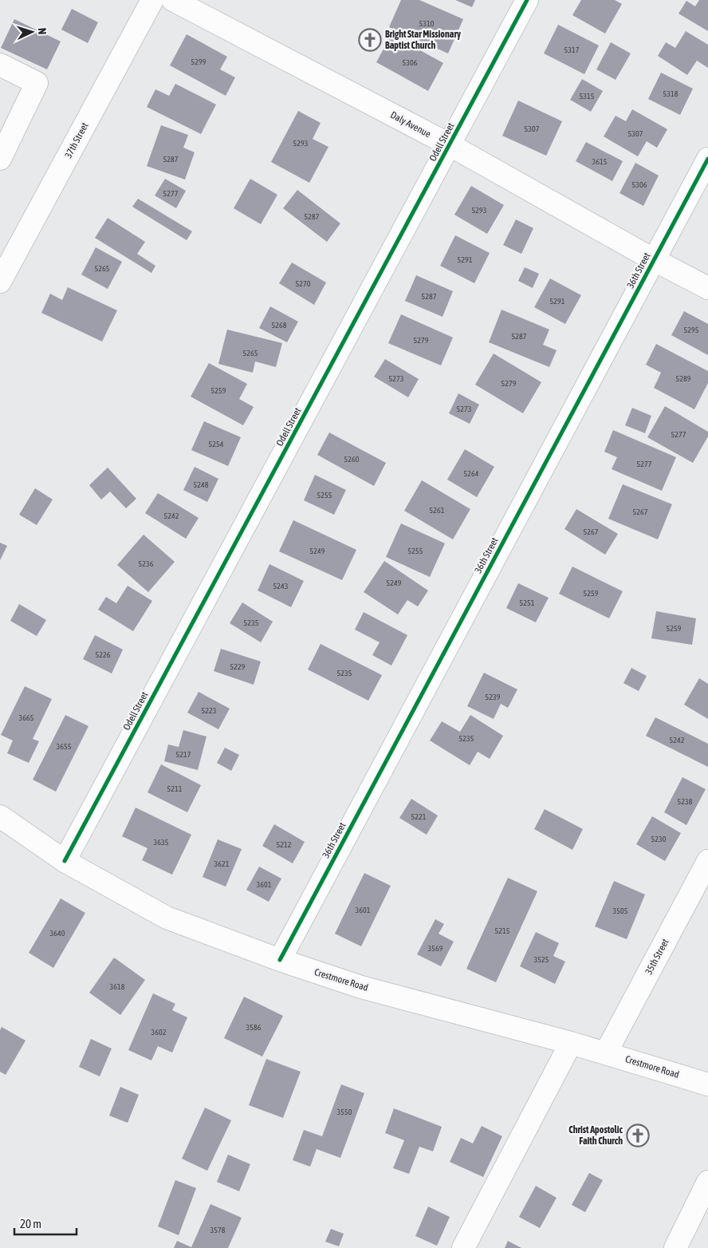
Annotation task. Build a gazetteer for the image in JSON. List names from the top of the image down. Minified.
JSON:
{"streets":{"street":["Daly Avenue","37th Street","Odell Street","36th Street","35th Street","Crestmore Road"]},"crossings":[["Daly Avenue","Odell Street"],["Daly Avenue","36th Street"],["Odell Street","Crestmore Road"],["36th Street","Crestmore Road"],["35th Street","Crestmore Road"]],"places":{"church":["Bright Star Missionary Baptist Church","Christ Apostolic Faith Church"]},"house_numbers":["5310","5317","5299","5306","5318","5315","5307","5307","5293","5287","3615","5306","5277","5293","5287","5291","5265","5270","5287","5291","5268","5295","5287","5279","5265","5273","5289","5279","5259","5273","5277","5254","5260","5277","5264","5248","5255","5261","5267","5242","5267","5249","5255","5236","5249","5243","5259","5251","5235","5259","5226","5229","5235","5239","5223","3665","5235","5242","3655","5217","5211","5238","5221","5230","3635","5212","3621","3601","3601","3505","5215","3640","3569","3525","3618","3586","3602","3550","3578"],"scale_bar":"20 m","north":"right"}
